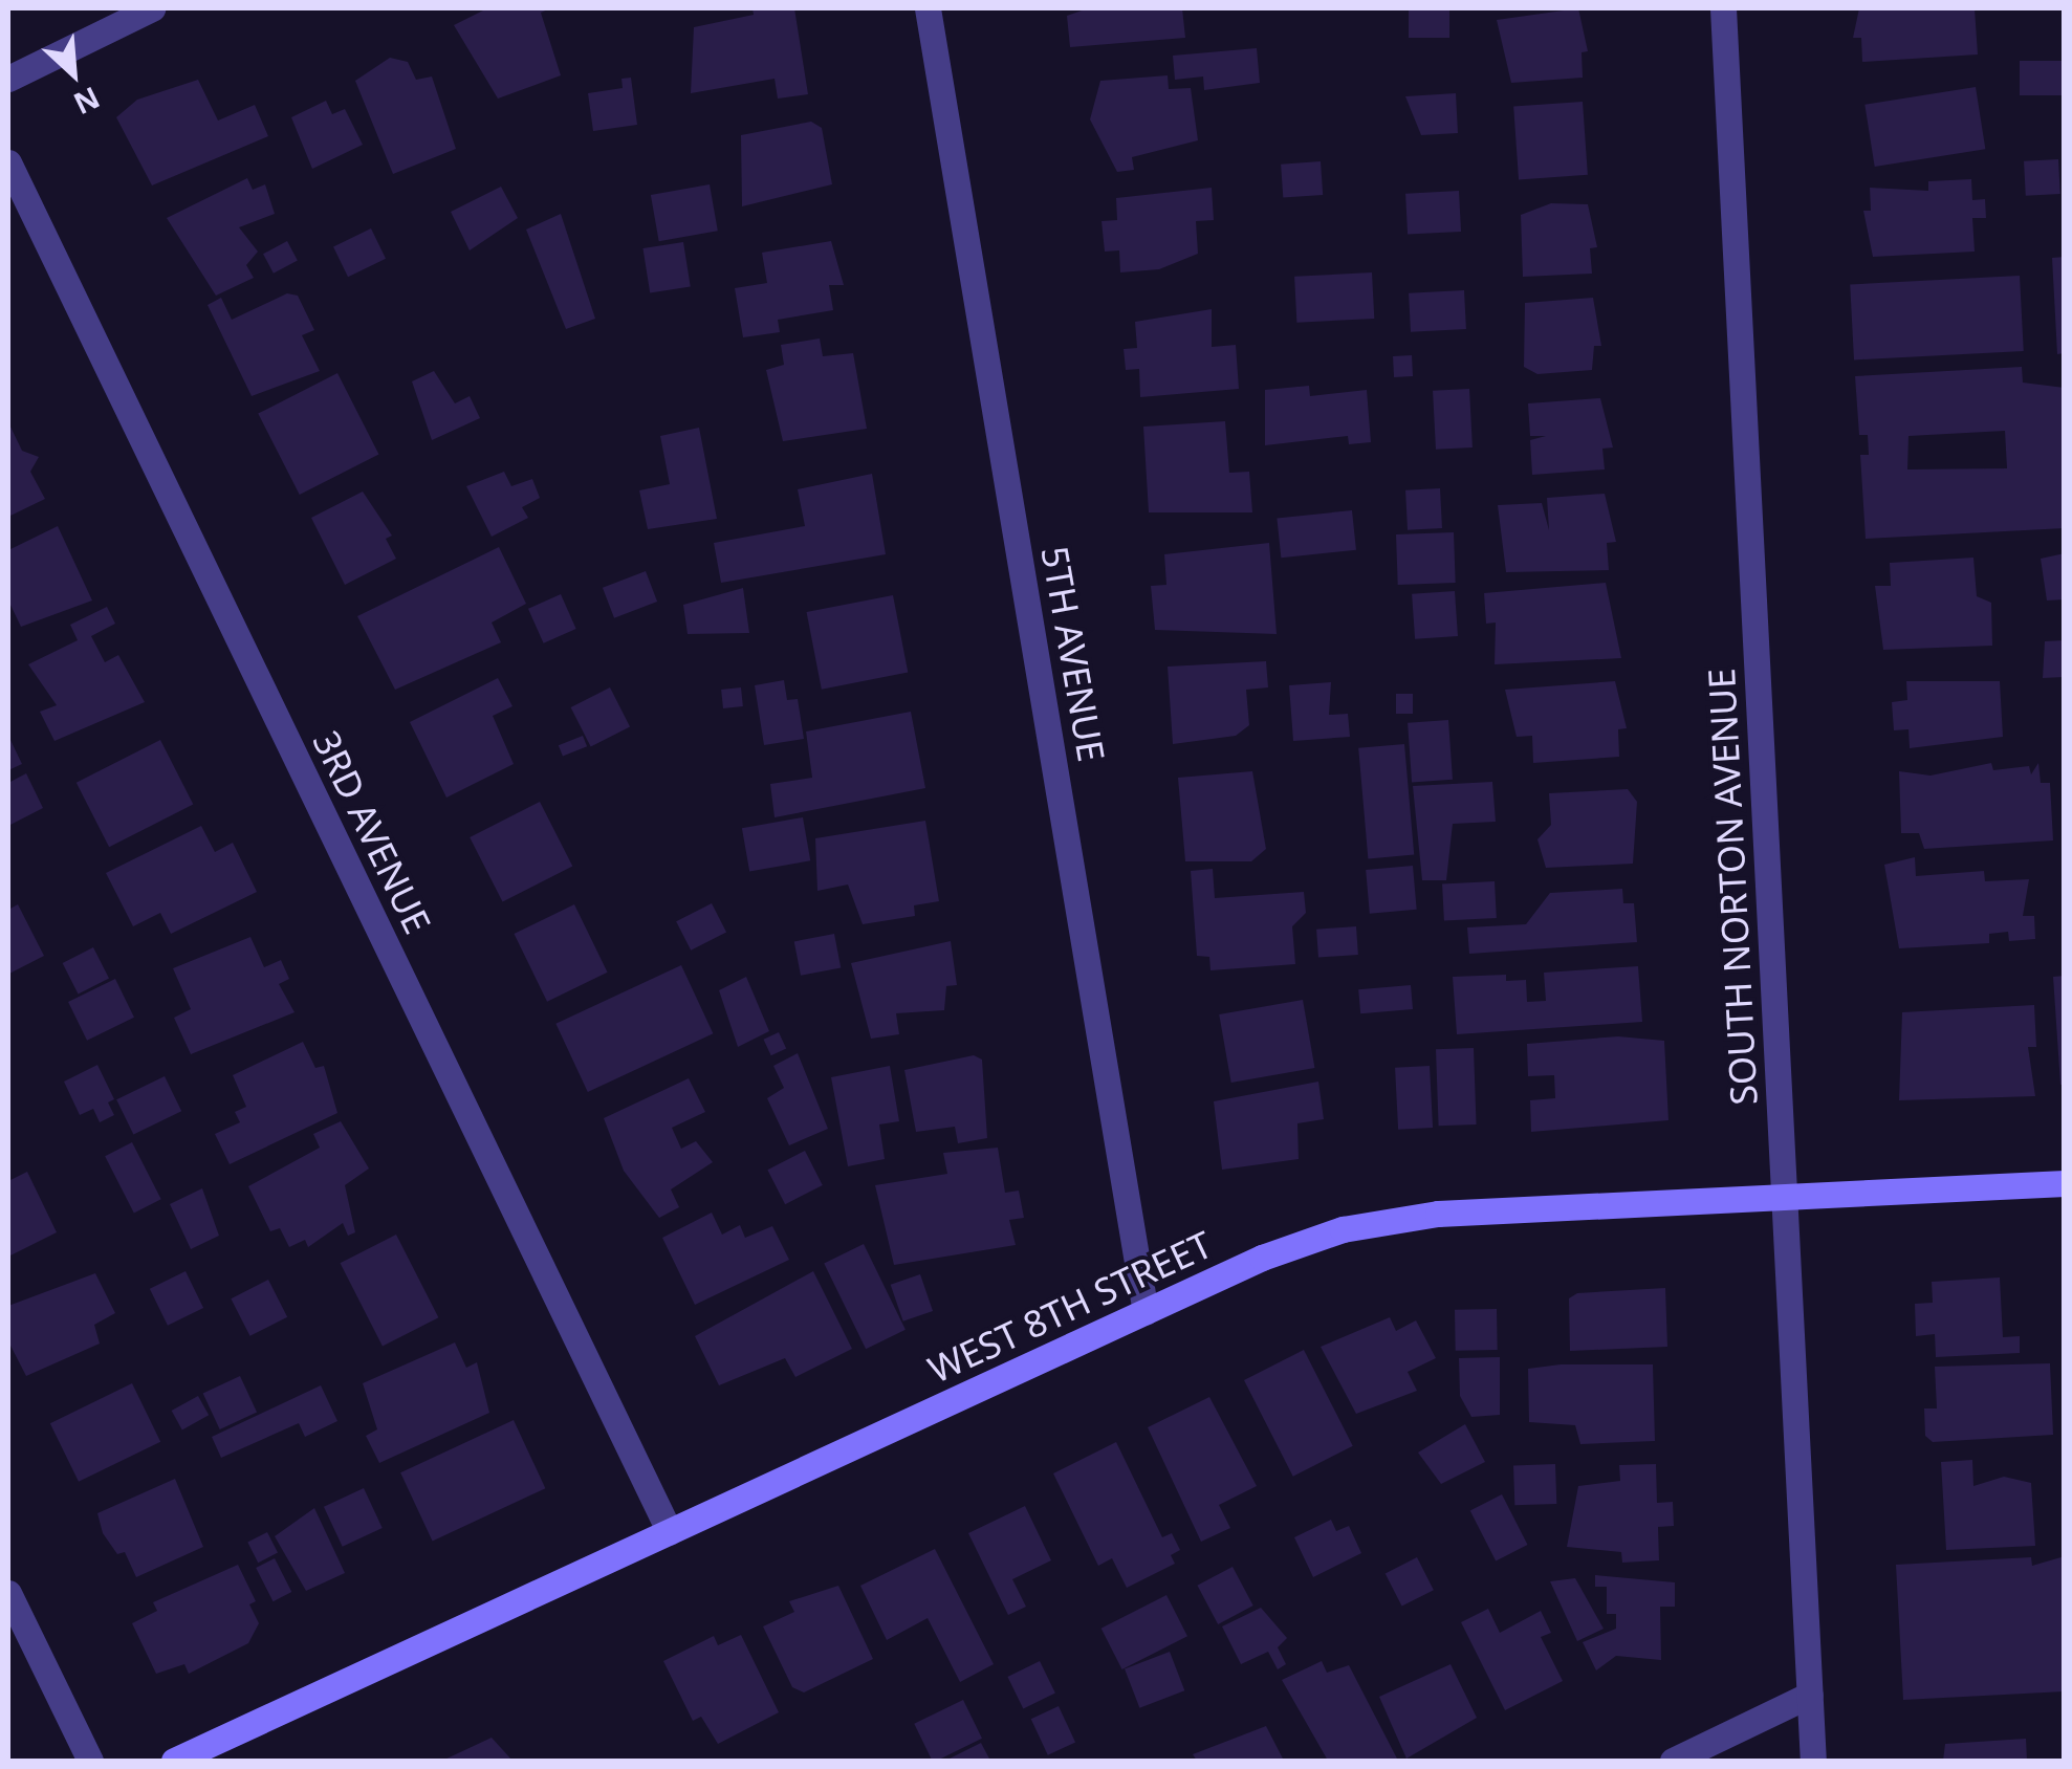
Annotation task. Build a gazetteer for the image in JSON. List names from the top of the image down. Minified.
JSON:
{"streets":{"main road":["WEST 8TH STREET"],"street":["5TH AVENUE","3RD AVENUE","SOUTH NORTON AVENUE"]},"crossings":[["5TH AVENUE","WEST 8TH STREET"],["3RD AVENUE","WEST 8TH STREET"],["SOUTH NORTON AVENUE","WEST 8TH STREET"]],"north":"bottom right"}
